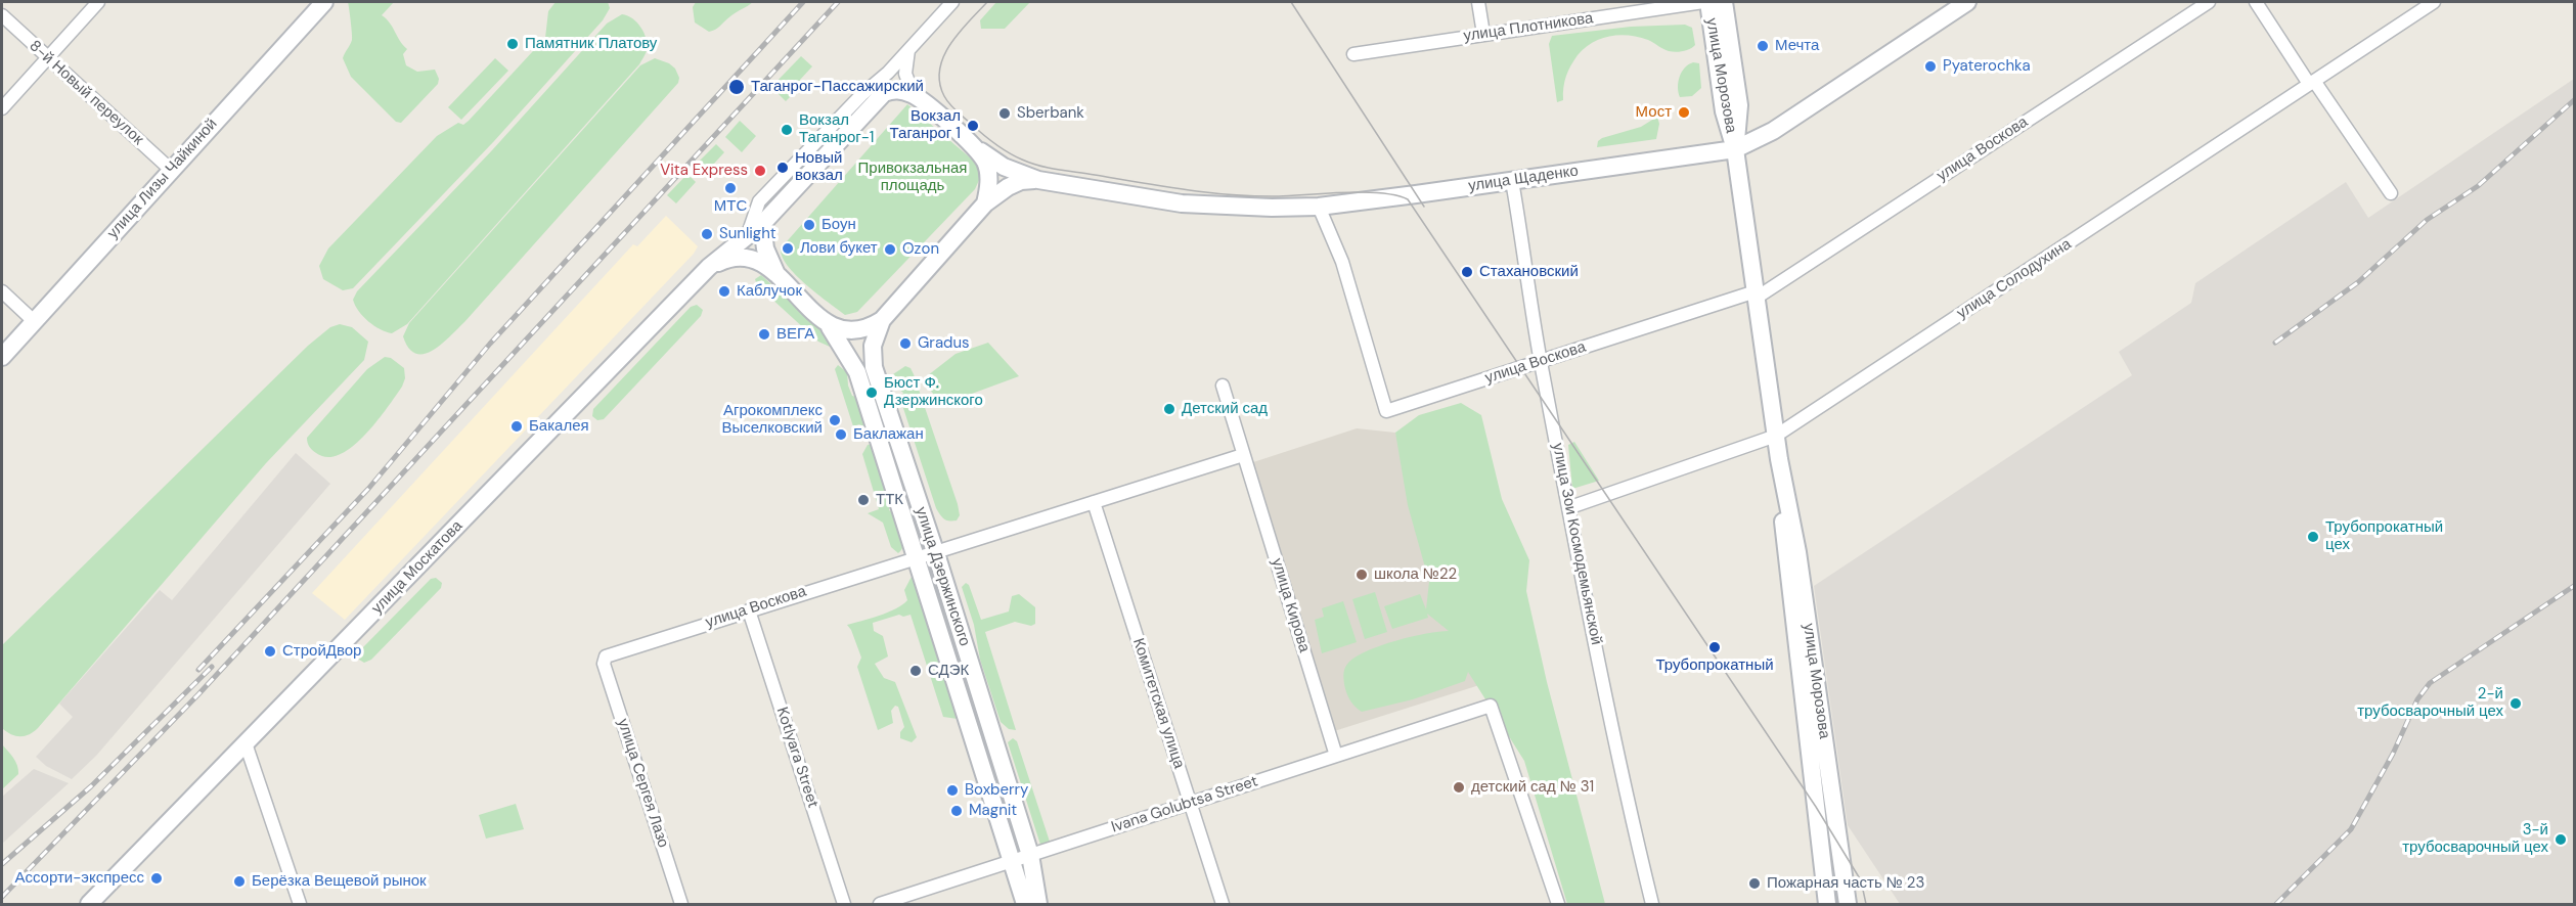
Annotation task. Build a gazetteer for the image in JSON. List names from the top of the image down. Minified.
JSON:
{"streets":{"main road":["улица Морозова","улица Лизы Чайкиной","улица Щаденко","улица Москатова","улица Дзержинского"],"street":["улица Плотникова","8-й Новый переулок","улица Воскова","улица Солодухина","улица Зои Космодемьянской","улица Кирова","Комитетская улица","Kotlyara Street","улица Сергея Лазо","Ivana Golubtsa Street"]},"crossings":[["улица Морозова","улица Воскова"],["улица Морозова","улица Щаденко"],["улица Морозова","улица Солодухина"],["8-й Новый переулок","улица Лизы Чайкиной"],["улица Воскова","улица Щаденко"],["улица Воскова","улица Зои Космодемьянской"],["улица Воскова","улица Дзержинского"],["улица Воскова","Kotlyara Street"],["улица Воскова","улица Сергея Лазо"],["улица Щаденко","улица Зои Космодемьянской"],["улица Солодухина","улица Зои Космодемьянской"],["улица Дзержинского","Ivana Golubtsa Street"],["улица Кирова","Ivana Golubtsa Street"],["Комитетская улица","Ivana Golubtsa Street"]],"parks":["Привокзальная площадь"],"places":["Памятник Платову","Мечта","Pyaterochka","Таганрог-Пассажирский","Мост","Sberbank","Вокзал Таганрог 1","Вокзал Таганрог-1","Новый вокзал","Vita Express","МТС","Боун","Sunlight","Лови букет","Ozon","Стахановский","Каблучок","ВЕГА","Gradus","Бюст Ф. Дзержинского","Детский сад","Агрокомплекс Выселковский","Бакалея","Баклажан","ТТК","Трубопрокатный цех","школа №22","Трубопрокатный","СтройДвор","СДЭК","2-й трубосварочный цех","детский сад № 31","Boxberry","Magnit","3-й трубосварочный цех","Ассорти-экспресс","Берёзка Вещевой рынок","Пожарная часть № 23"]}
